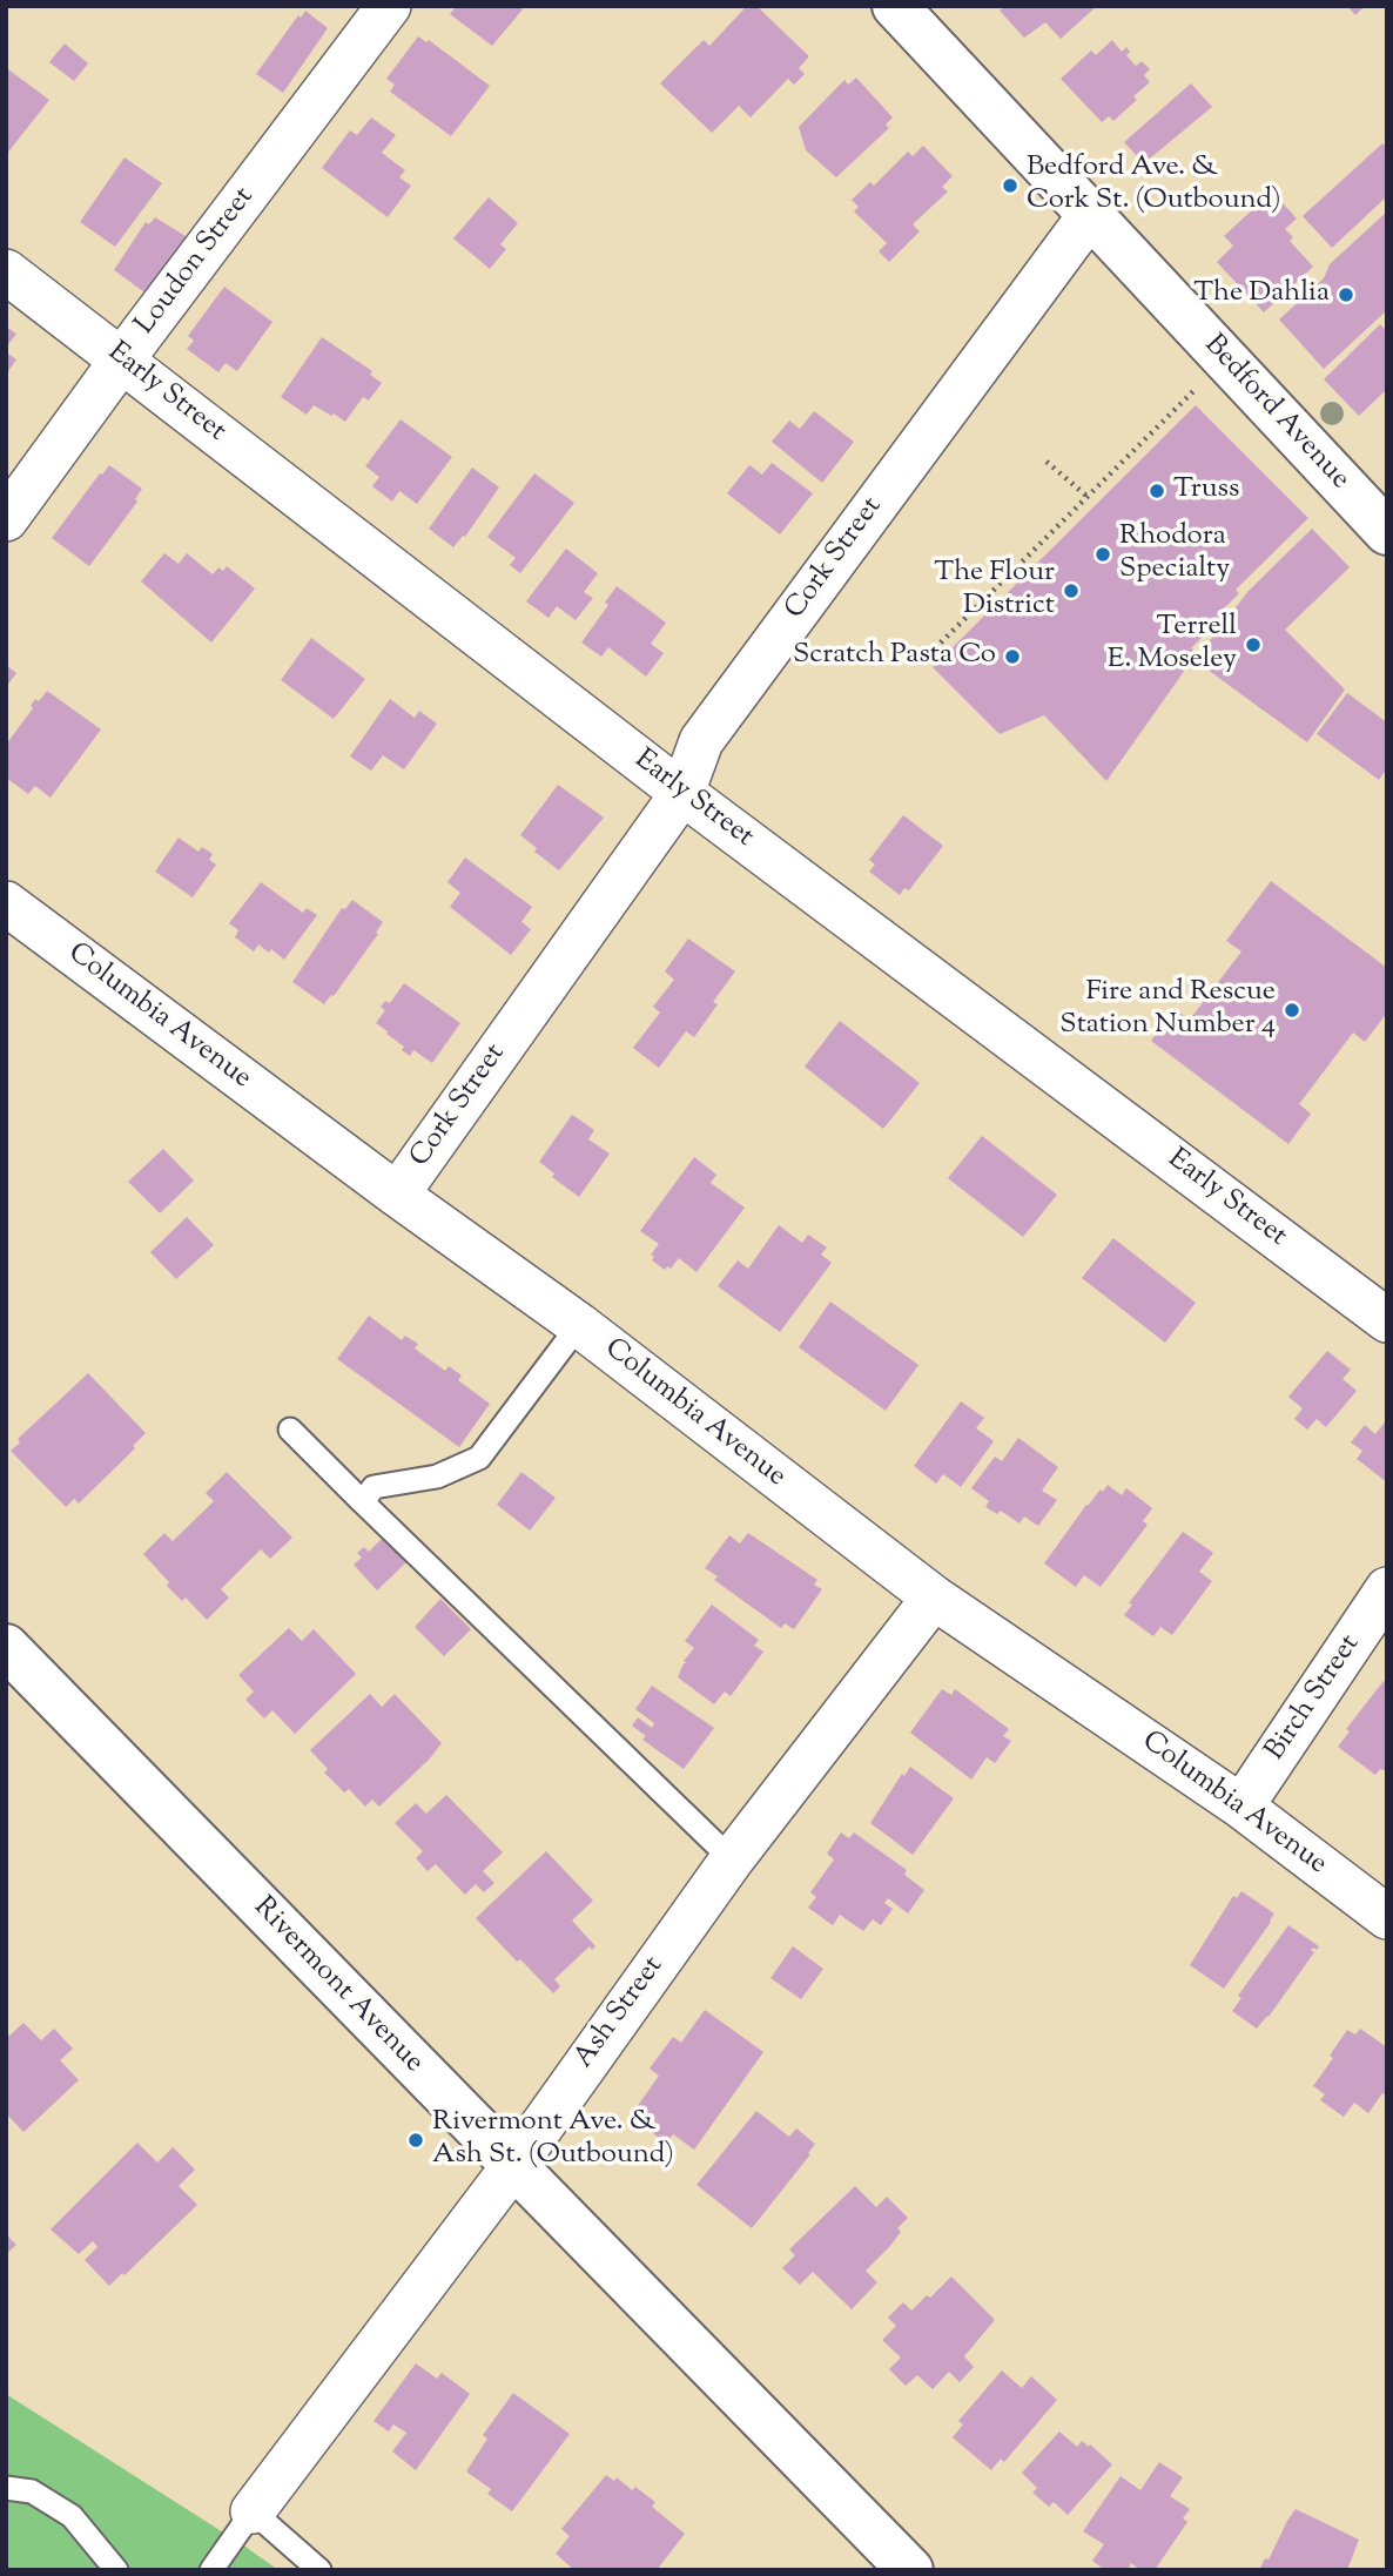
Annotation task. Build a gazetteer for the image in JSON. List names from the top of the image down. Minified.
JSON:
{"streets":{"main road":["Bedford Avenue","Rivermont Avenue"],"street":["Loudon Street","Early Street","Cork Street","Columbia Avenue","Birch Street","Ash Street"]},"crossings":[["Loudon Street","Early Street"],["Early Street","Cork Street"],["Bedford Avenue","Cork Street"],["Cork Street","Columbia Avenue"],["Columbia Avenue","Birch Street"],["Columbia Avenue","Ash Street"],["Rivermont Avenue","Ash Street"]],"places":["Bedford Ave. & Cork St. (Outbound)","The Dahlia","Truss","Rhodora Specialty","The Flour District","Terrell E. Moseley","Scratch Pasta Co","Fire and Rescue Station Number 4","Rivermont Ave. & Ash St. (Outbound)"]}
